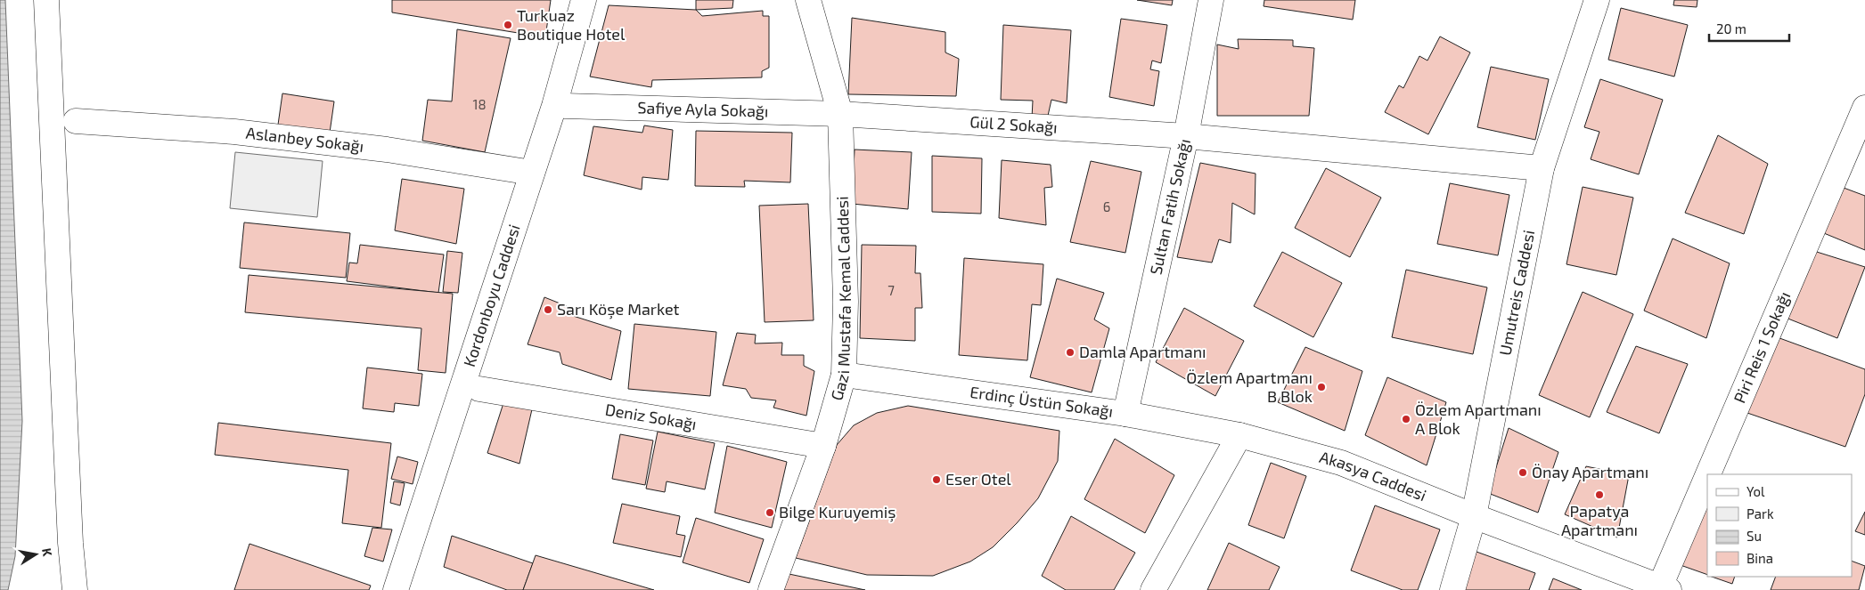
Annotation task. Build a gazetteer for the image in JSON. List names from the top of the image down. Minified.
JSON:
{"streets":{"street":["Safiye Ayla Sokağı","Gül 2 Sokağı","Aslanbey Sokağı","Sultan Fatih Sokağı","Umutreis Caddesi","Kordonboyu Caddesi","Gazi Mustafa Kemal Caddesi","Piri Reis 1 Sokağı","Erdinç Üstün Sokağı","Deniz Sokağı","Akasya Caddesi"]},"crossings":[["Safiye Ayla Sokağı","Gül 2 Sokağı"],["Safiye Ayla Sokağı","Gazi Mustafa Kemal Caddesi"],["Gül 2 Sokağı","Sultan Fatih Sokağı"],["Gül 2 Sokağı","Umutreis Caddesi"],["Gül 2 Sokağı","Gazi Mustafa Kemal Caddesi"],["Aslanbey Sokağı","Kordonboyu Caddesi"],["Sultan Fatih Sokağı","Erdinç Üstün Sokağı"],["Umutreis Caddesi","Akasya Caddesi"],["Gazi Mustafa Kemal Caddesi","Erdinç Üstün Sokağı"],["Gazi Mustafa Kemal Caddesi","Deniz Sokağı"],["Piri Reis 1 Sokağı","Akasya Caddesi"],["Erdinç Üstün Sokağı","Akasya Caddesi"]],"places":["Turkuaz Boutique Hotel","Sarı Köşe Market","Damla Apartmanı","Özlem Apartmanı B Blok","Özlem Apartmanı A Blok","Önay Apartmanı","Eser Otel","Papatya Apartmanı","Bilge Kuruyemiş"],"house_numbers":["18","6","7"],"legend":["Yol","Park","Su","Bina"],"scale_bar":"20 m","north":"right"}
